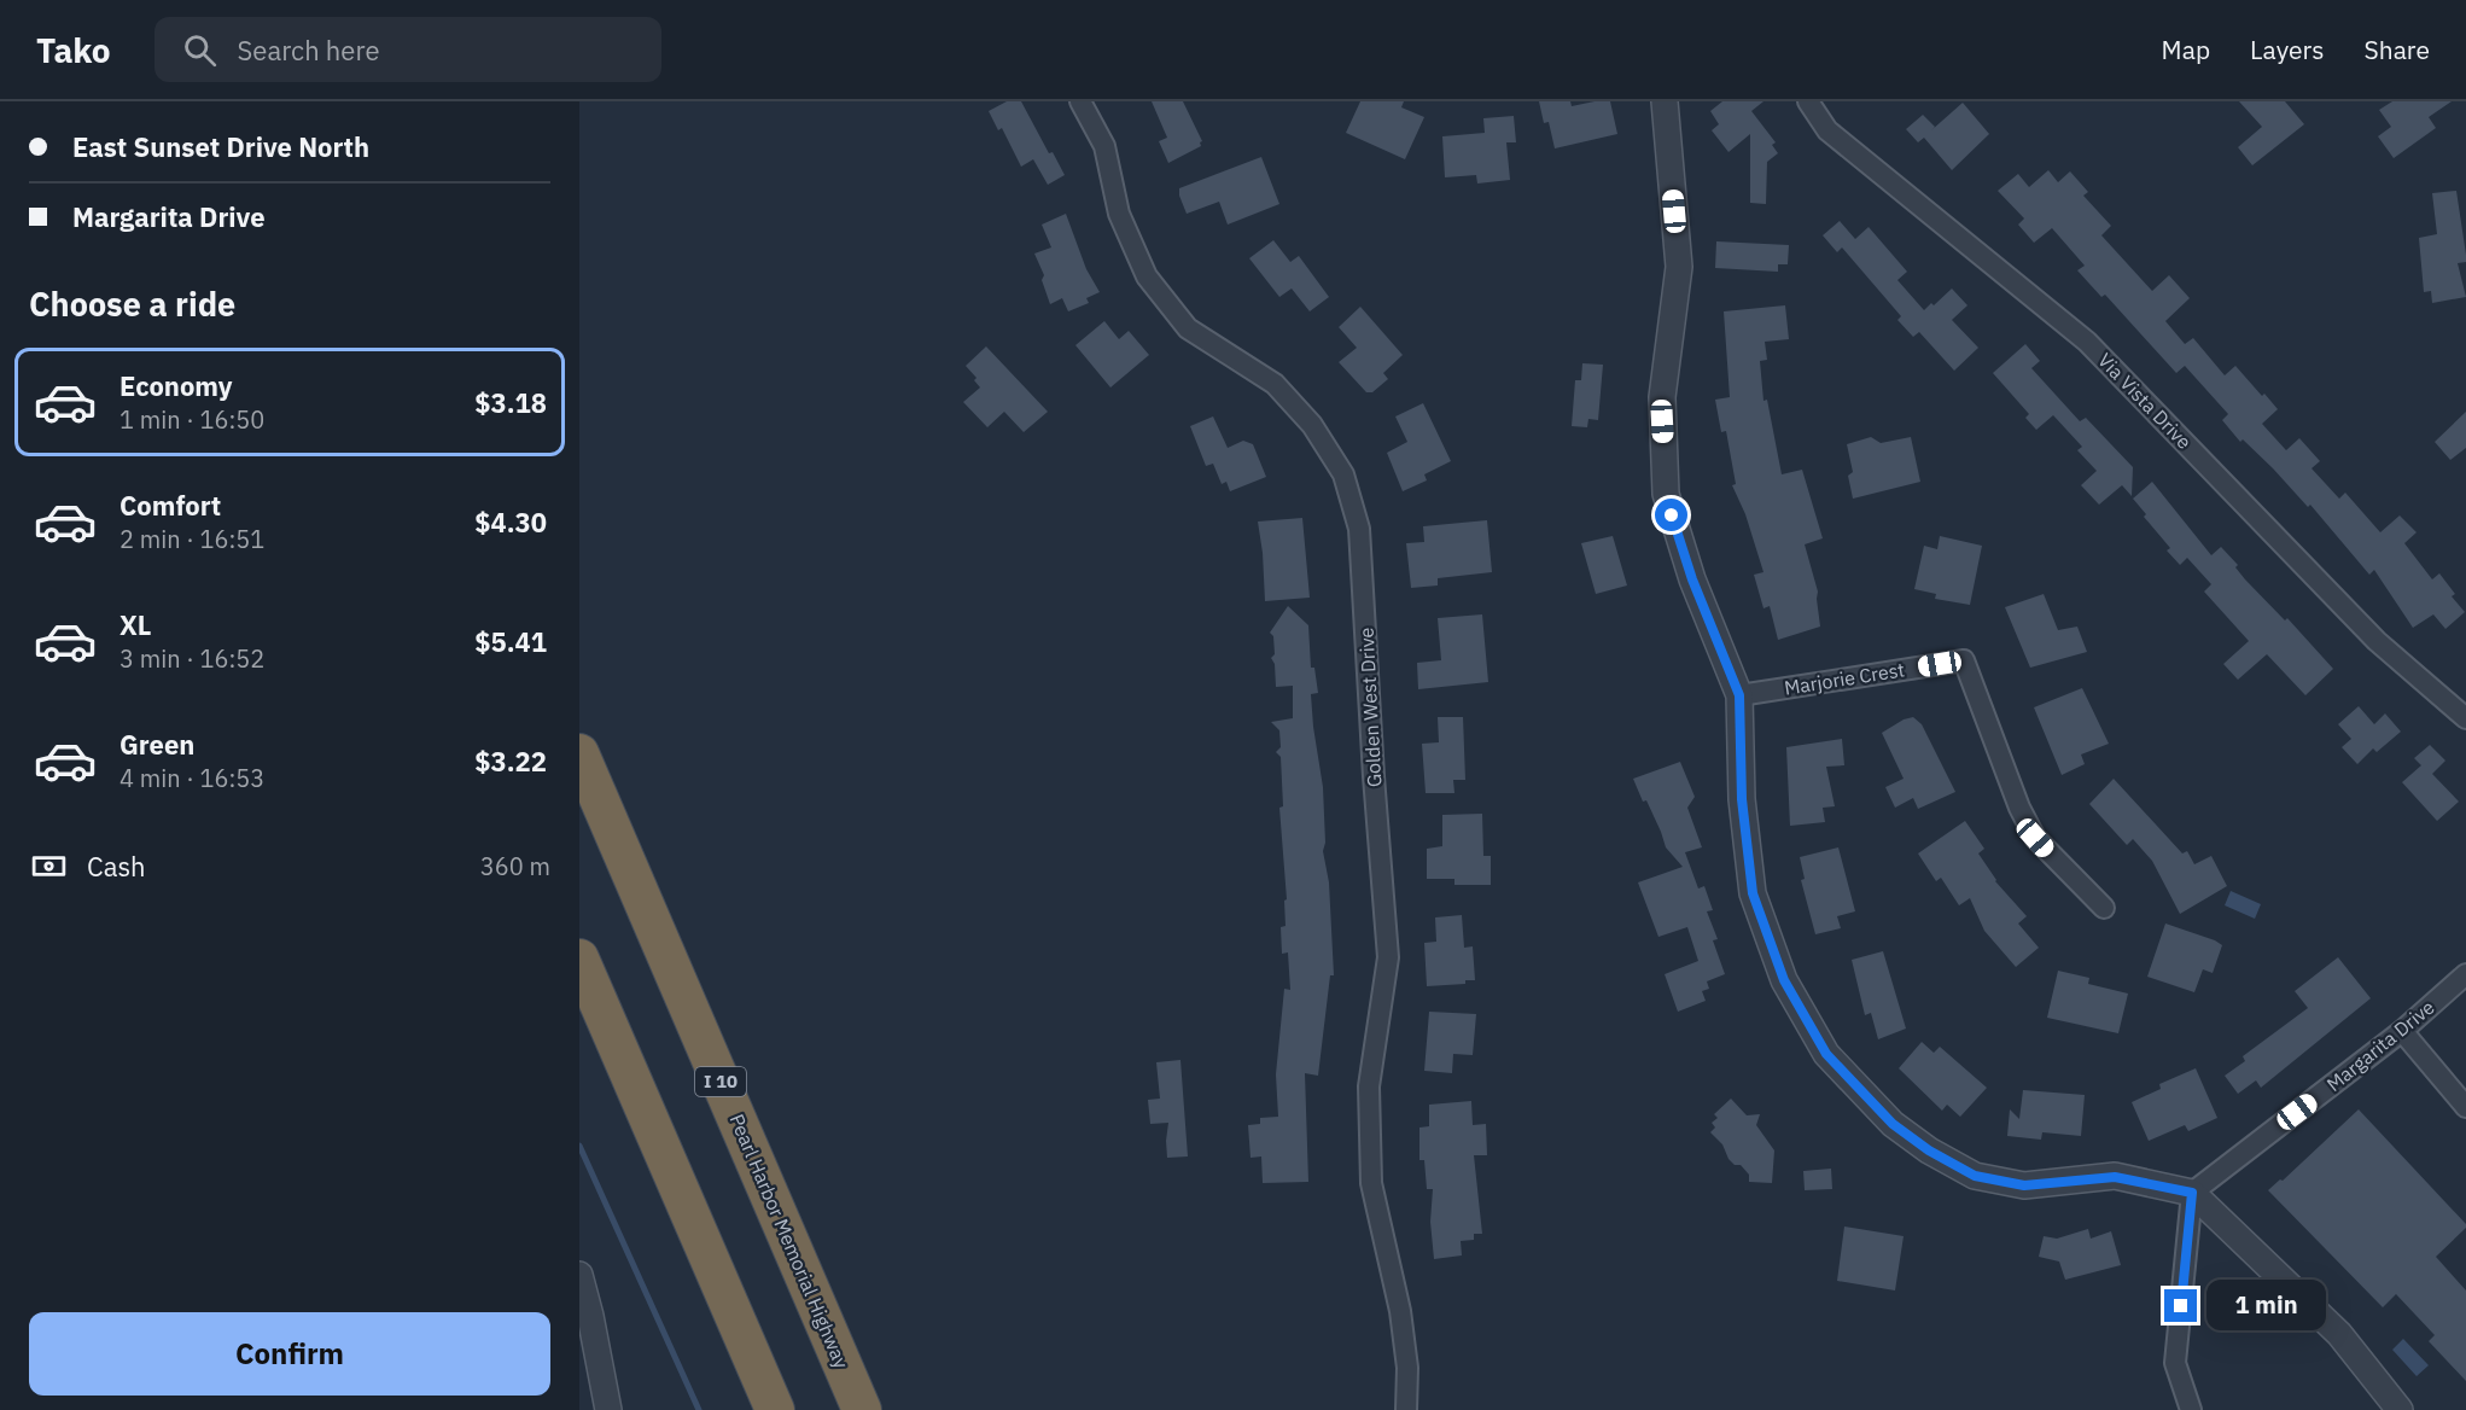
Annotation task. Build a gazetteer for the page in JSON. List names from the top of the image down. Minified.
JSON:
{"streets":{"highway":["I 10","Pearl Harbor Memorial Highway"],"street":["Via Vista Drive","Marjorie Crest","Golden West Drive","Margarita Drive"]},"page":{"header":"Tako","search":"Search here","nav":["Map","Layers","Share"],"banner":["East Sunset Drive North","Margarita Drive"],"heading":"Choose a ride","list":[{"name":"Economy","note":"1 min · 16:50","value":"$3.18"},{"name":"Comfort","note":"2 min · 16:51","value":"$4.30"},{"name":"XL","note":"3 min · 16:52","value":"$5.41"},{"name":"Green","note":"4 min · 16:53","value":"$3.22"}],"pay":["Cash","360 m"],"bubble":"1 min","buttons":"Confirm"}}
